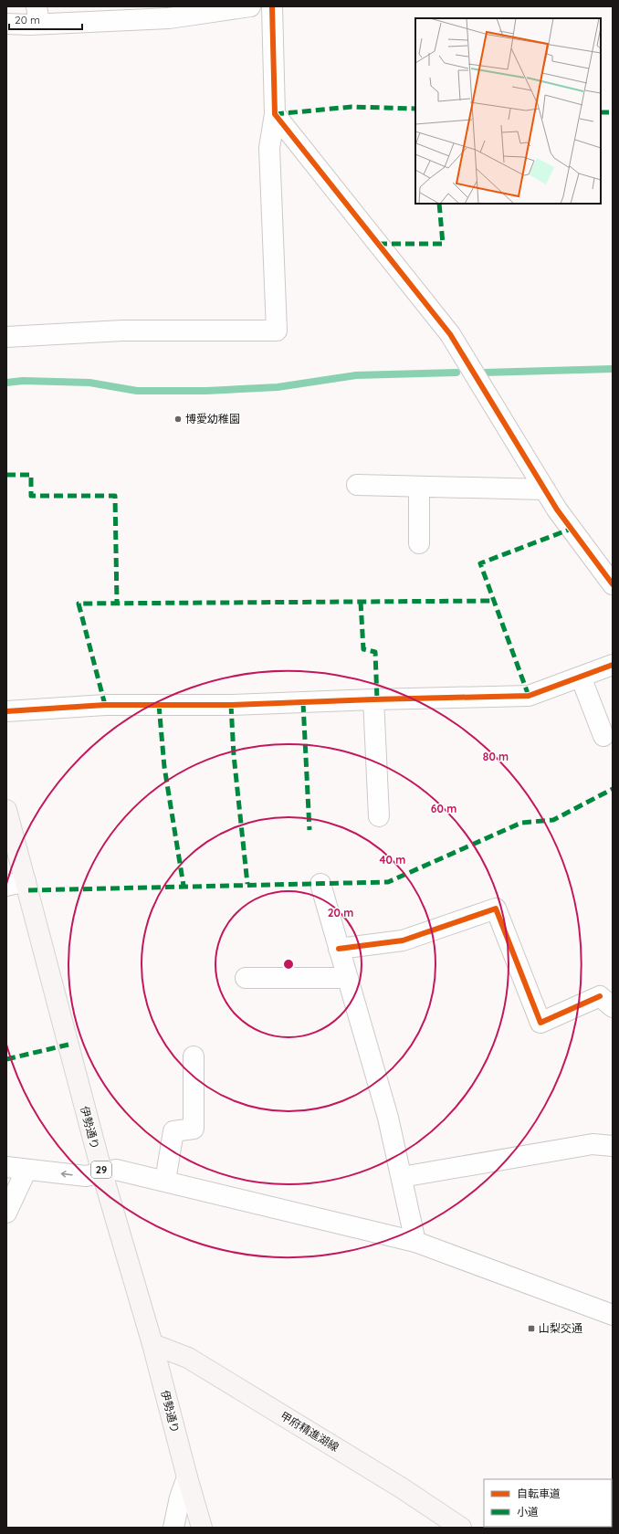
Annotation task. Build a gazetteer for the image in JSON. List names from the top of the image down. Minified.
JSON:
{"streets":{"main road":["伊勢通り","29","甲府精進湖線"]},"crossings":[["伊勢通り","甲府精進湖線"]],"places":{"other":["博愛幼稚園"],"transit":["山梨交通"]},"legend":["自転車道","小道"],"scale_bar":"20 m","rings":["80 m","60 m","40 m","20 m"]}
